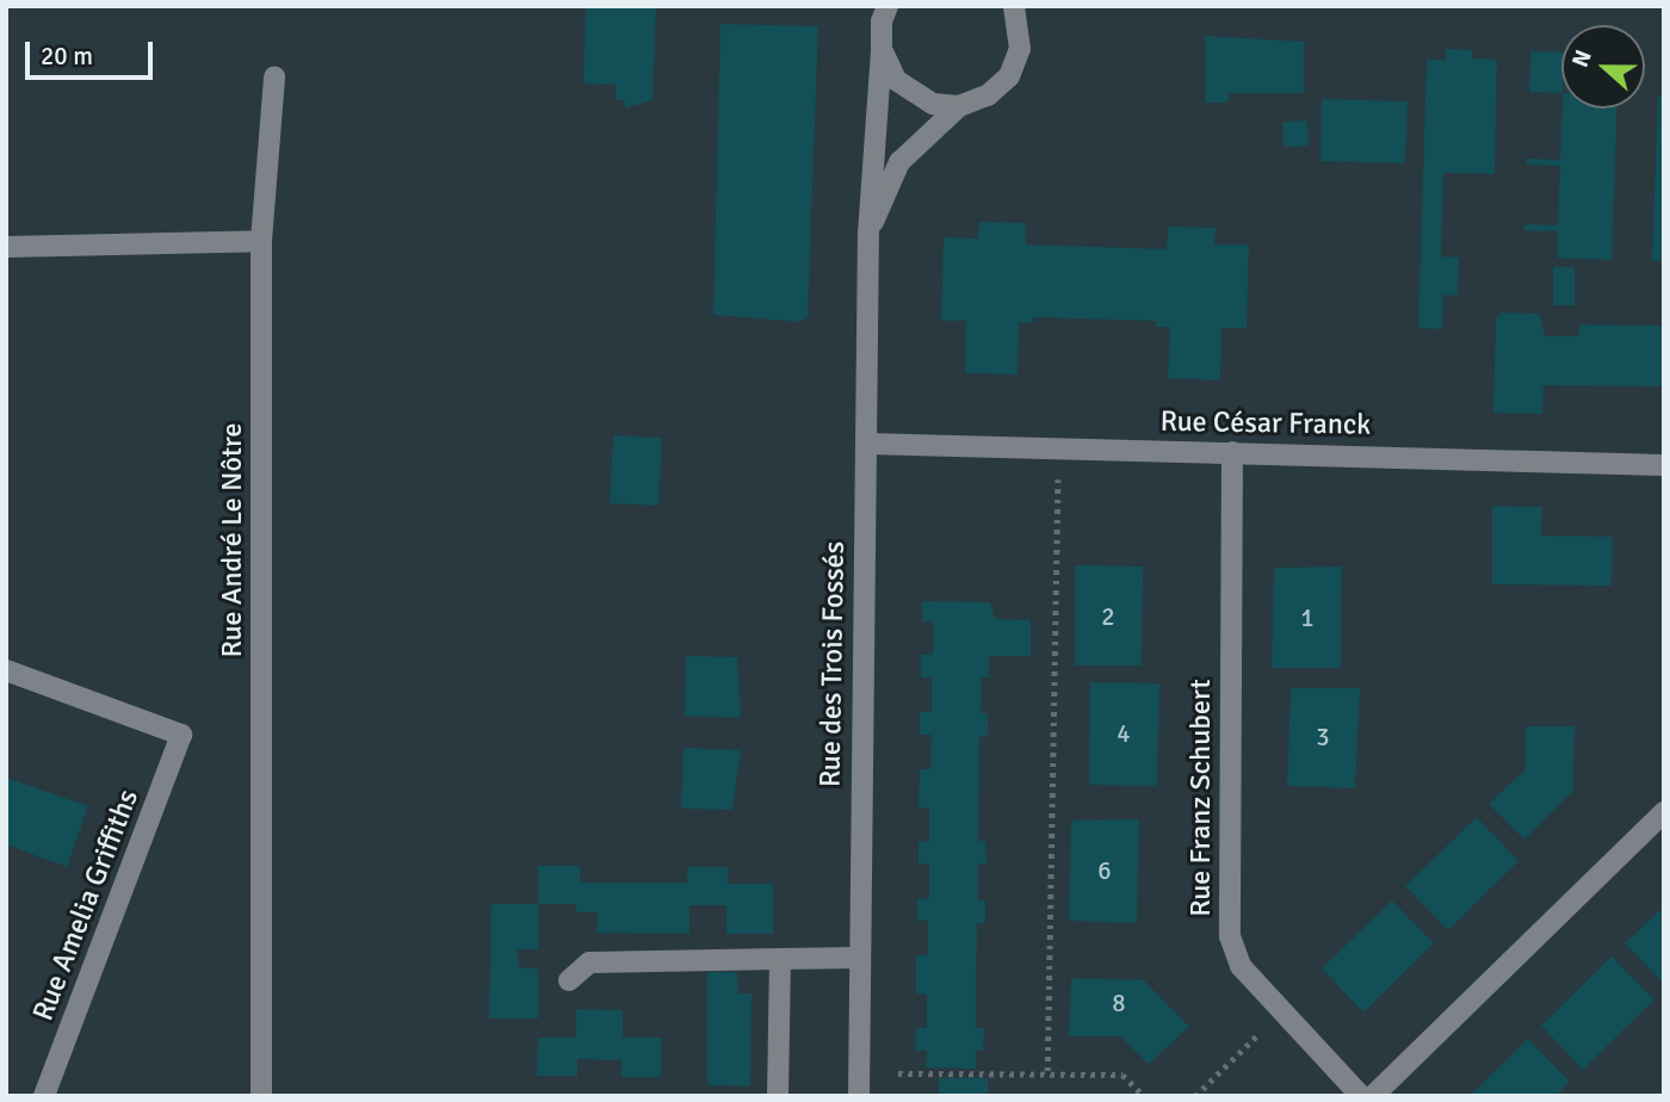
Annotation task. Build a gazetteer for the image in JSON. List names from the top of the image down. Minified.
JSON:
{"streets":{"street":["Rue César Franck","Rue André Le Nôtre","Rue des Trois Fossés","Rue Franz Schubert","Rue Amelia Griffiths"]},"crossings":[["Rue César Franck","Rue des Trois Fossés"],["Rue César Franck","Rue Franz Schubert"]],"house_numbers":["2","1","4","3","6","8"],"scale_bar":"20 m","north":"left"}
